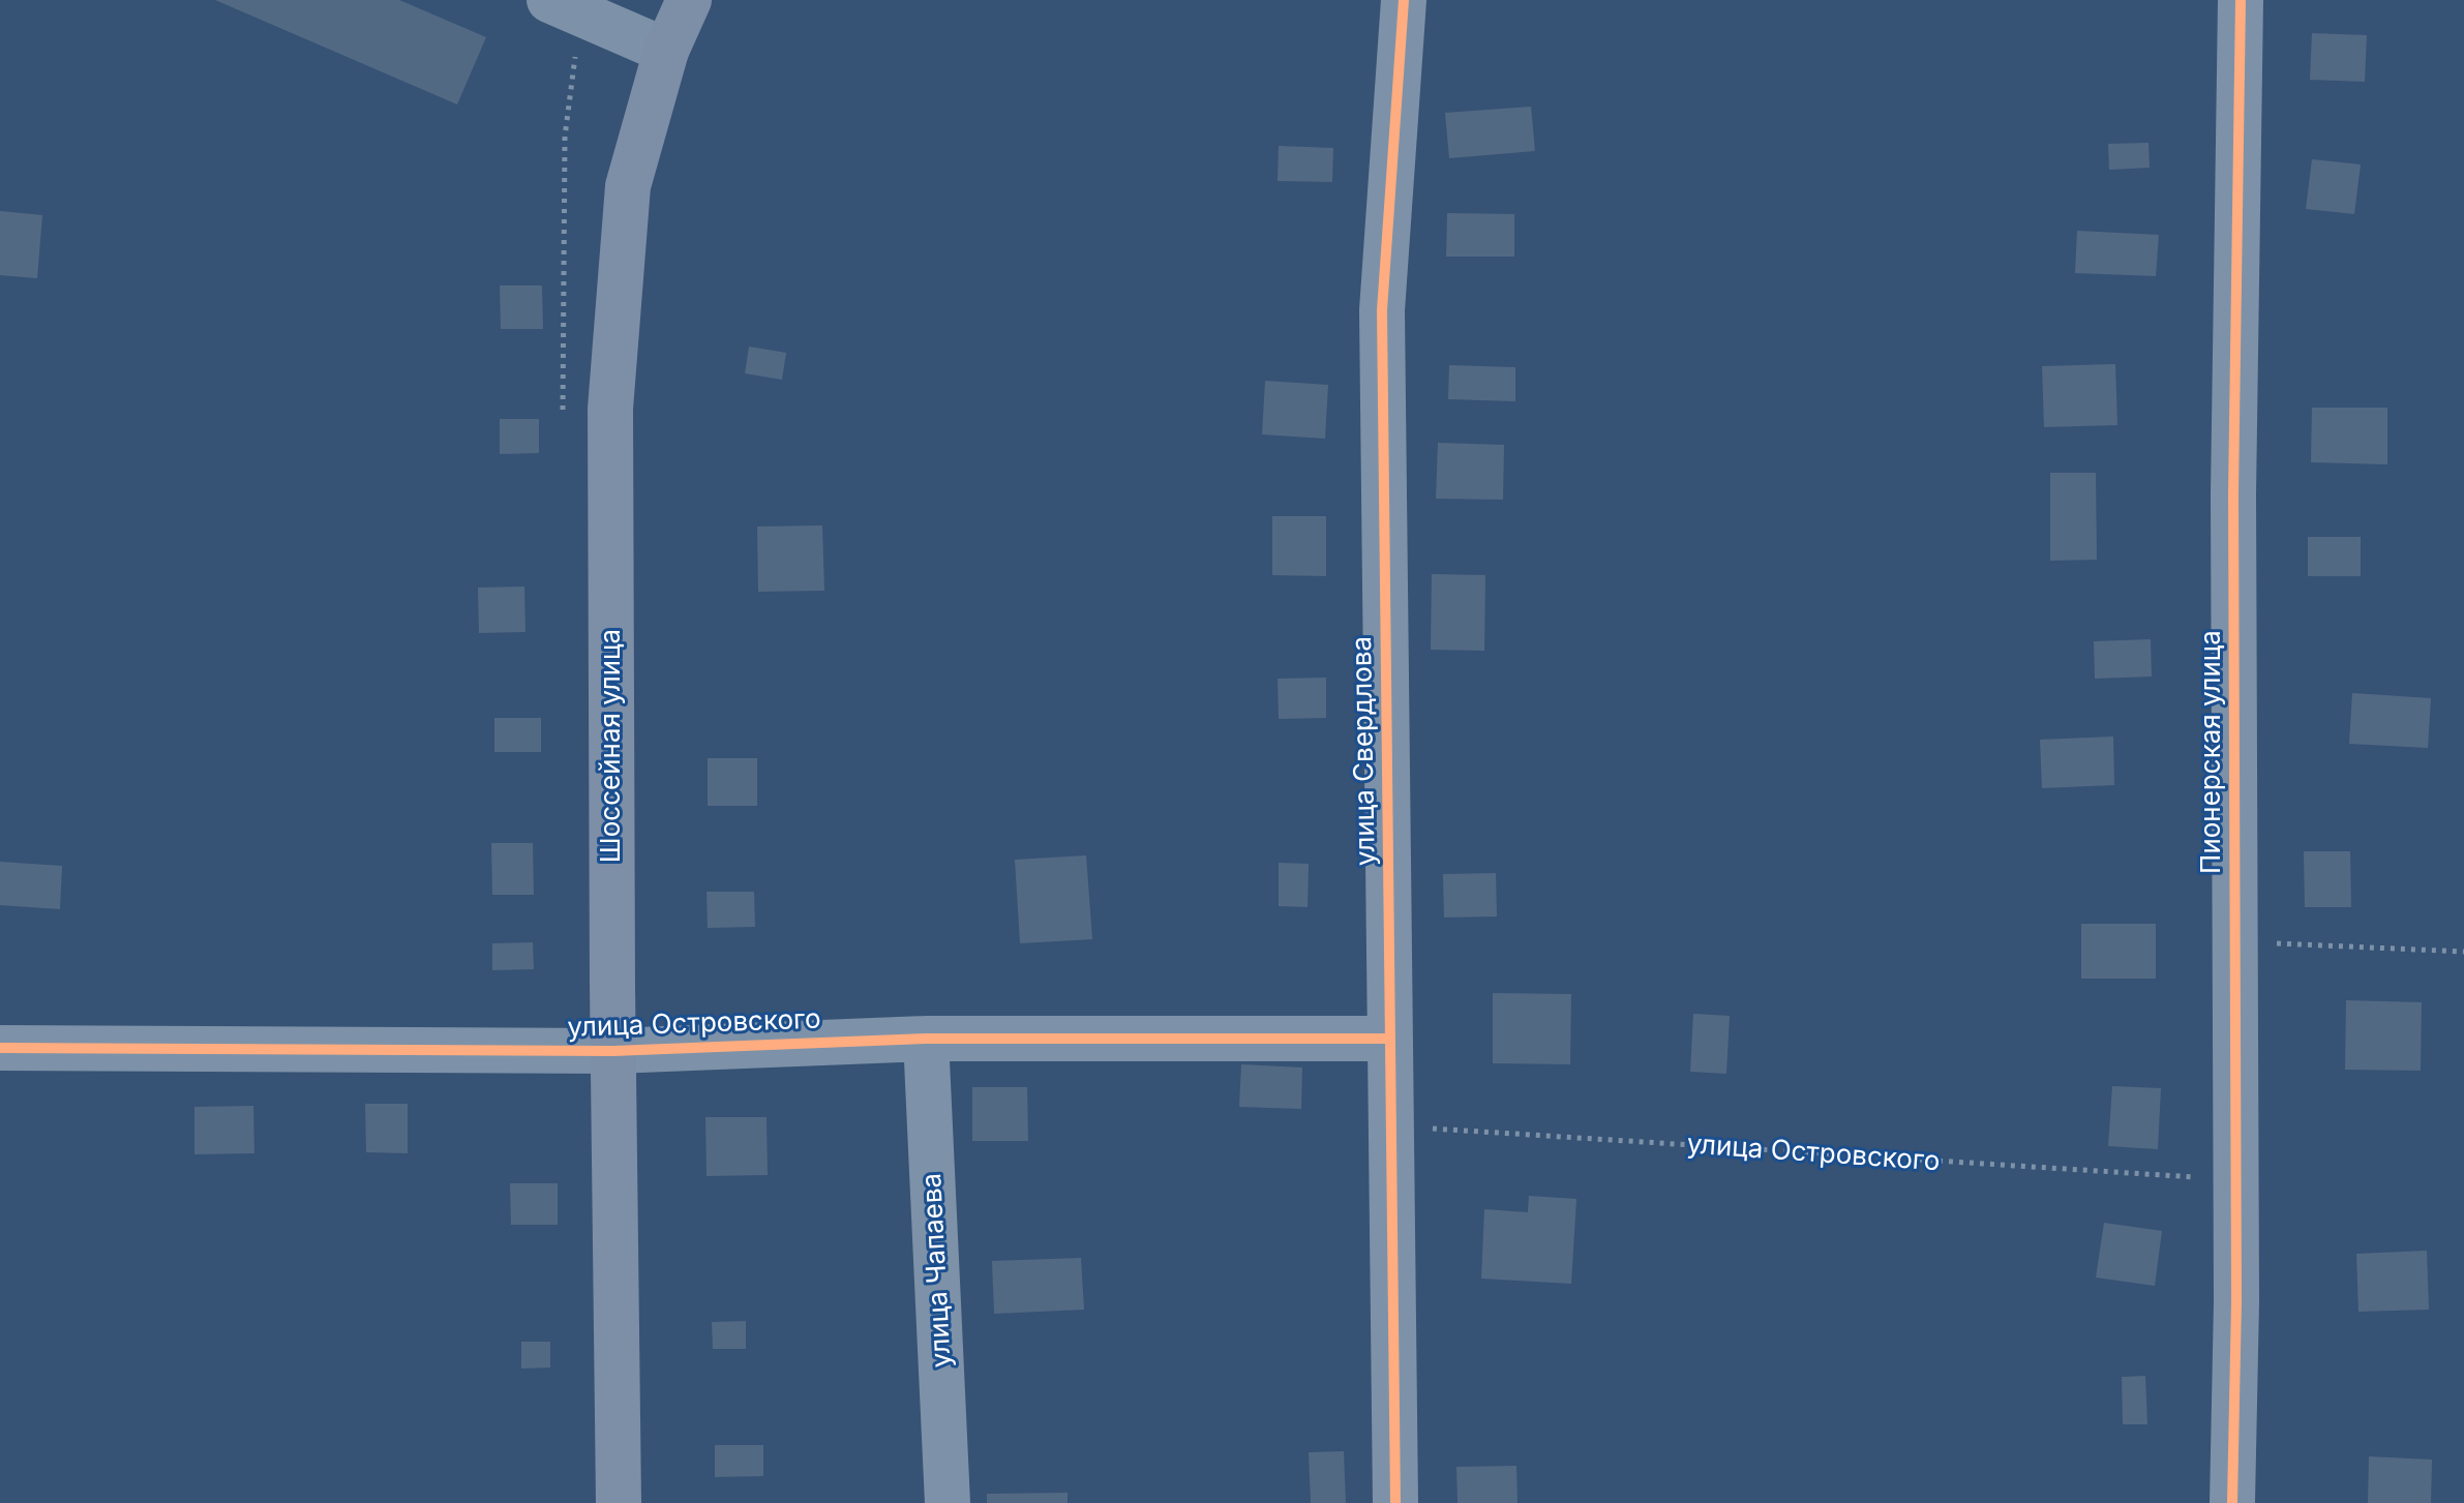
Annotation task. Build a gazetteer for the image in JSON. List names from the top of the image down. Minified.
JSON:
{"streets":{"main road":["Шоссейная улица"],"street":["улица Свердлова","Пионерская улица","улица Островского","улица Чапаева"]},"crossings":[["Шоссейная улица","улица Островского"],["улица Свердлова","улица Островского"],["Пионерская улица","улица Островского"],["улица Островского","улица Чапаева"]]}
